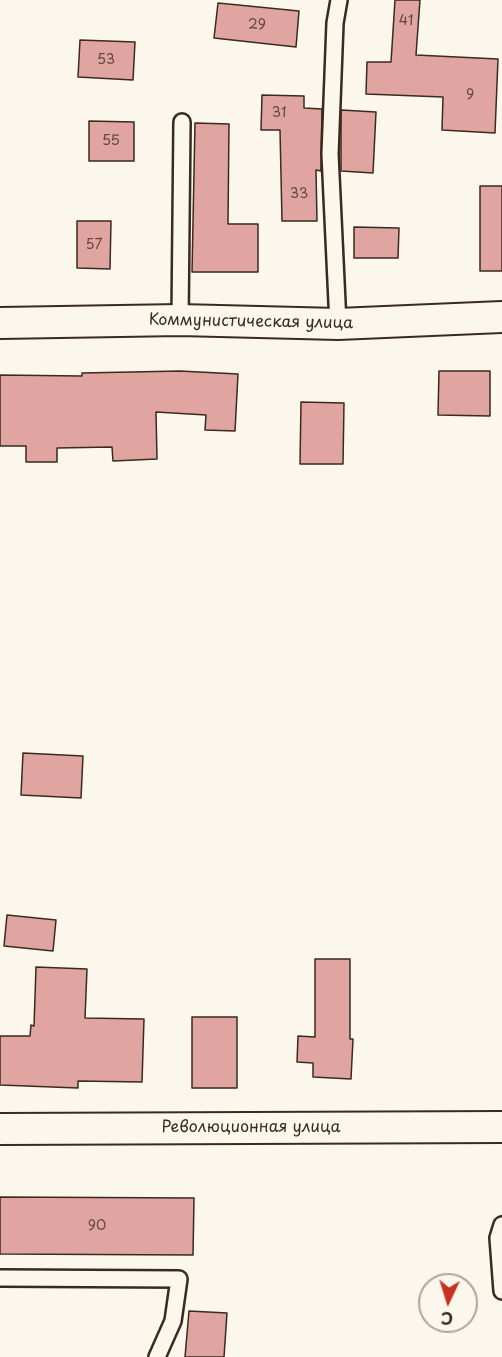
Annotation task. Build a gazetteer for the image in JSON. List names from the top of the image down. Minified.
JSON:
{"streets":{"street":["Коммунистическая улица","Революционная улица"]},"house_numbers":["41","29","53","9","31","55","33","57","90"],"north":"bottom"}
